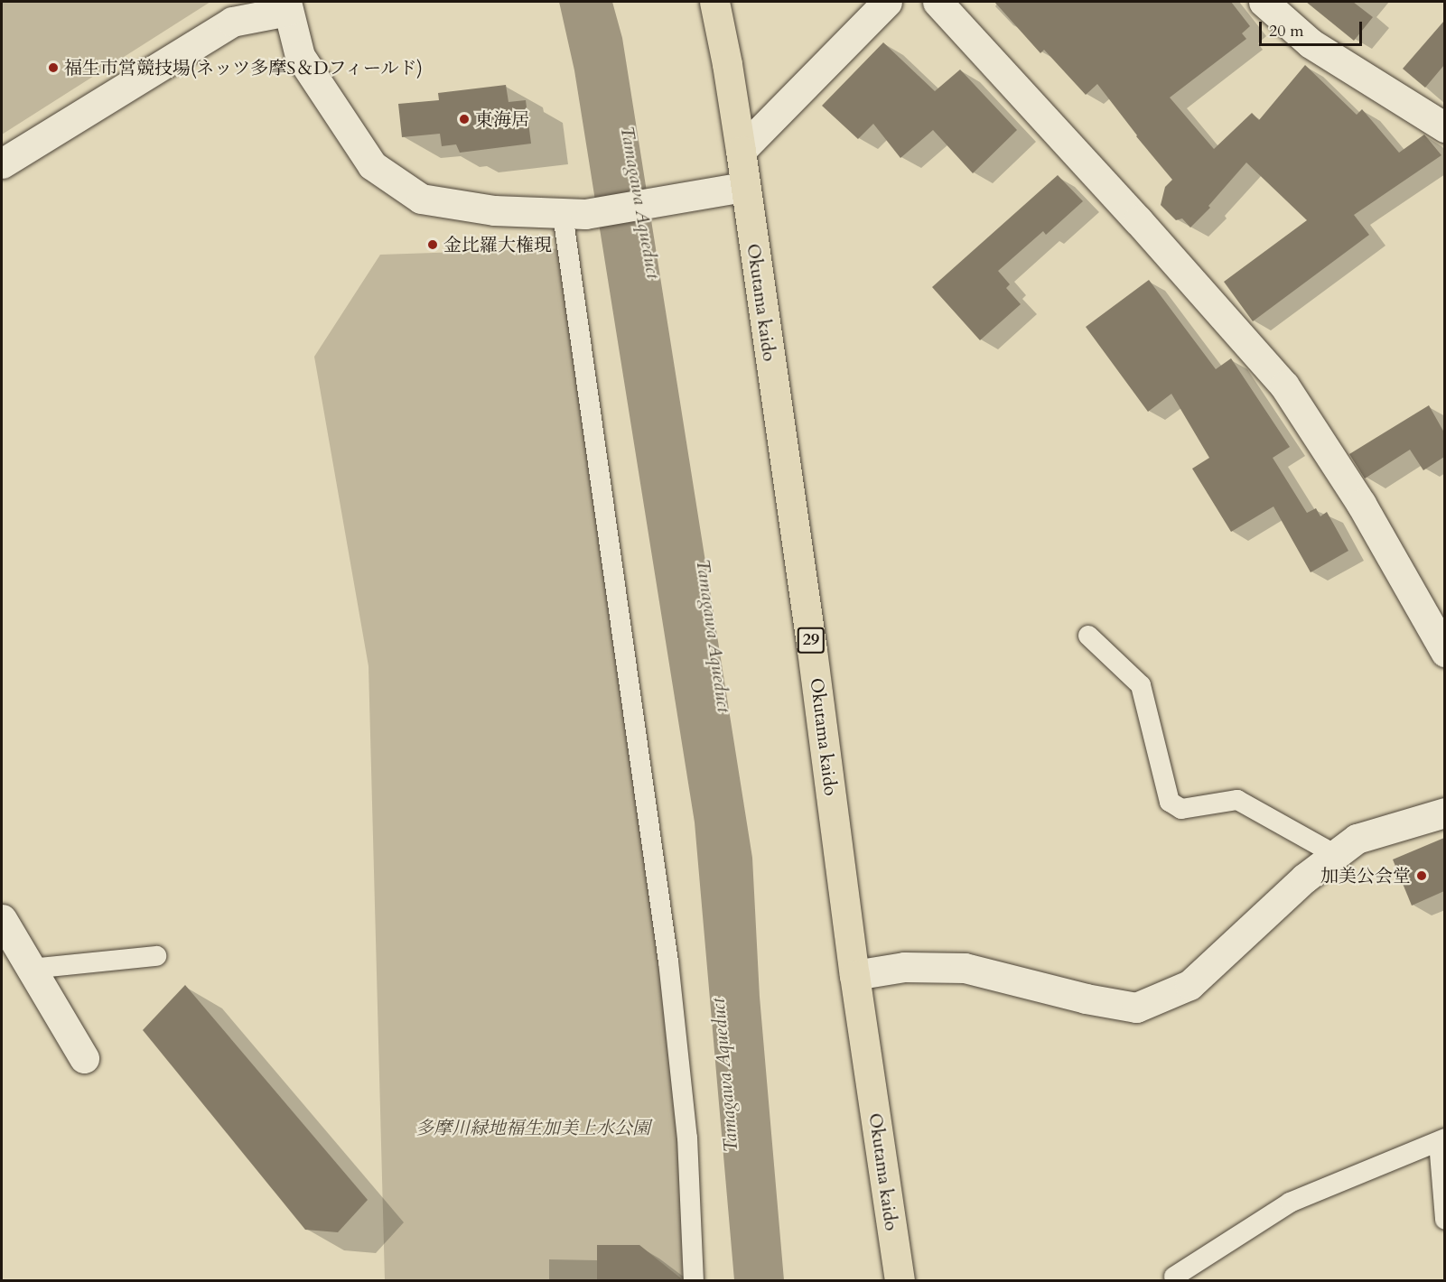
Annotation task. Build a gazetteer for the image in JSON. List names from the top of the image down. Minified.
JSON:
{"streets":{"main road":["Okutama kaido","29"]},"water":["Tamagawa Aqueduct"],"parks":["多摩川緑地福生加美上水公園"],"places":["福生市営競技場(ネッツ多摩S＆Dフィールド)","東海居","金比羅大権現","加美公会堂"],"scale_bar":"20 m"}
